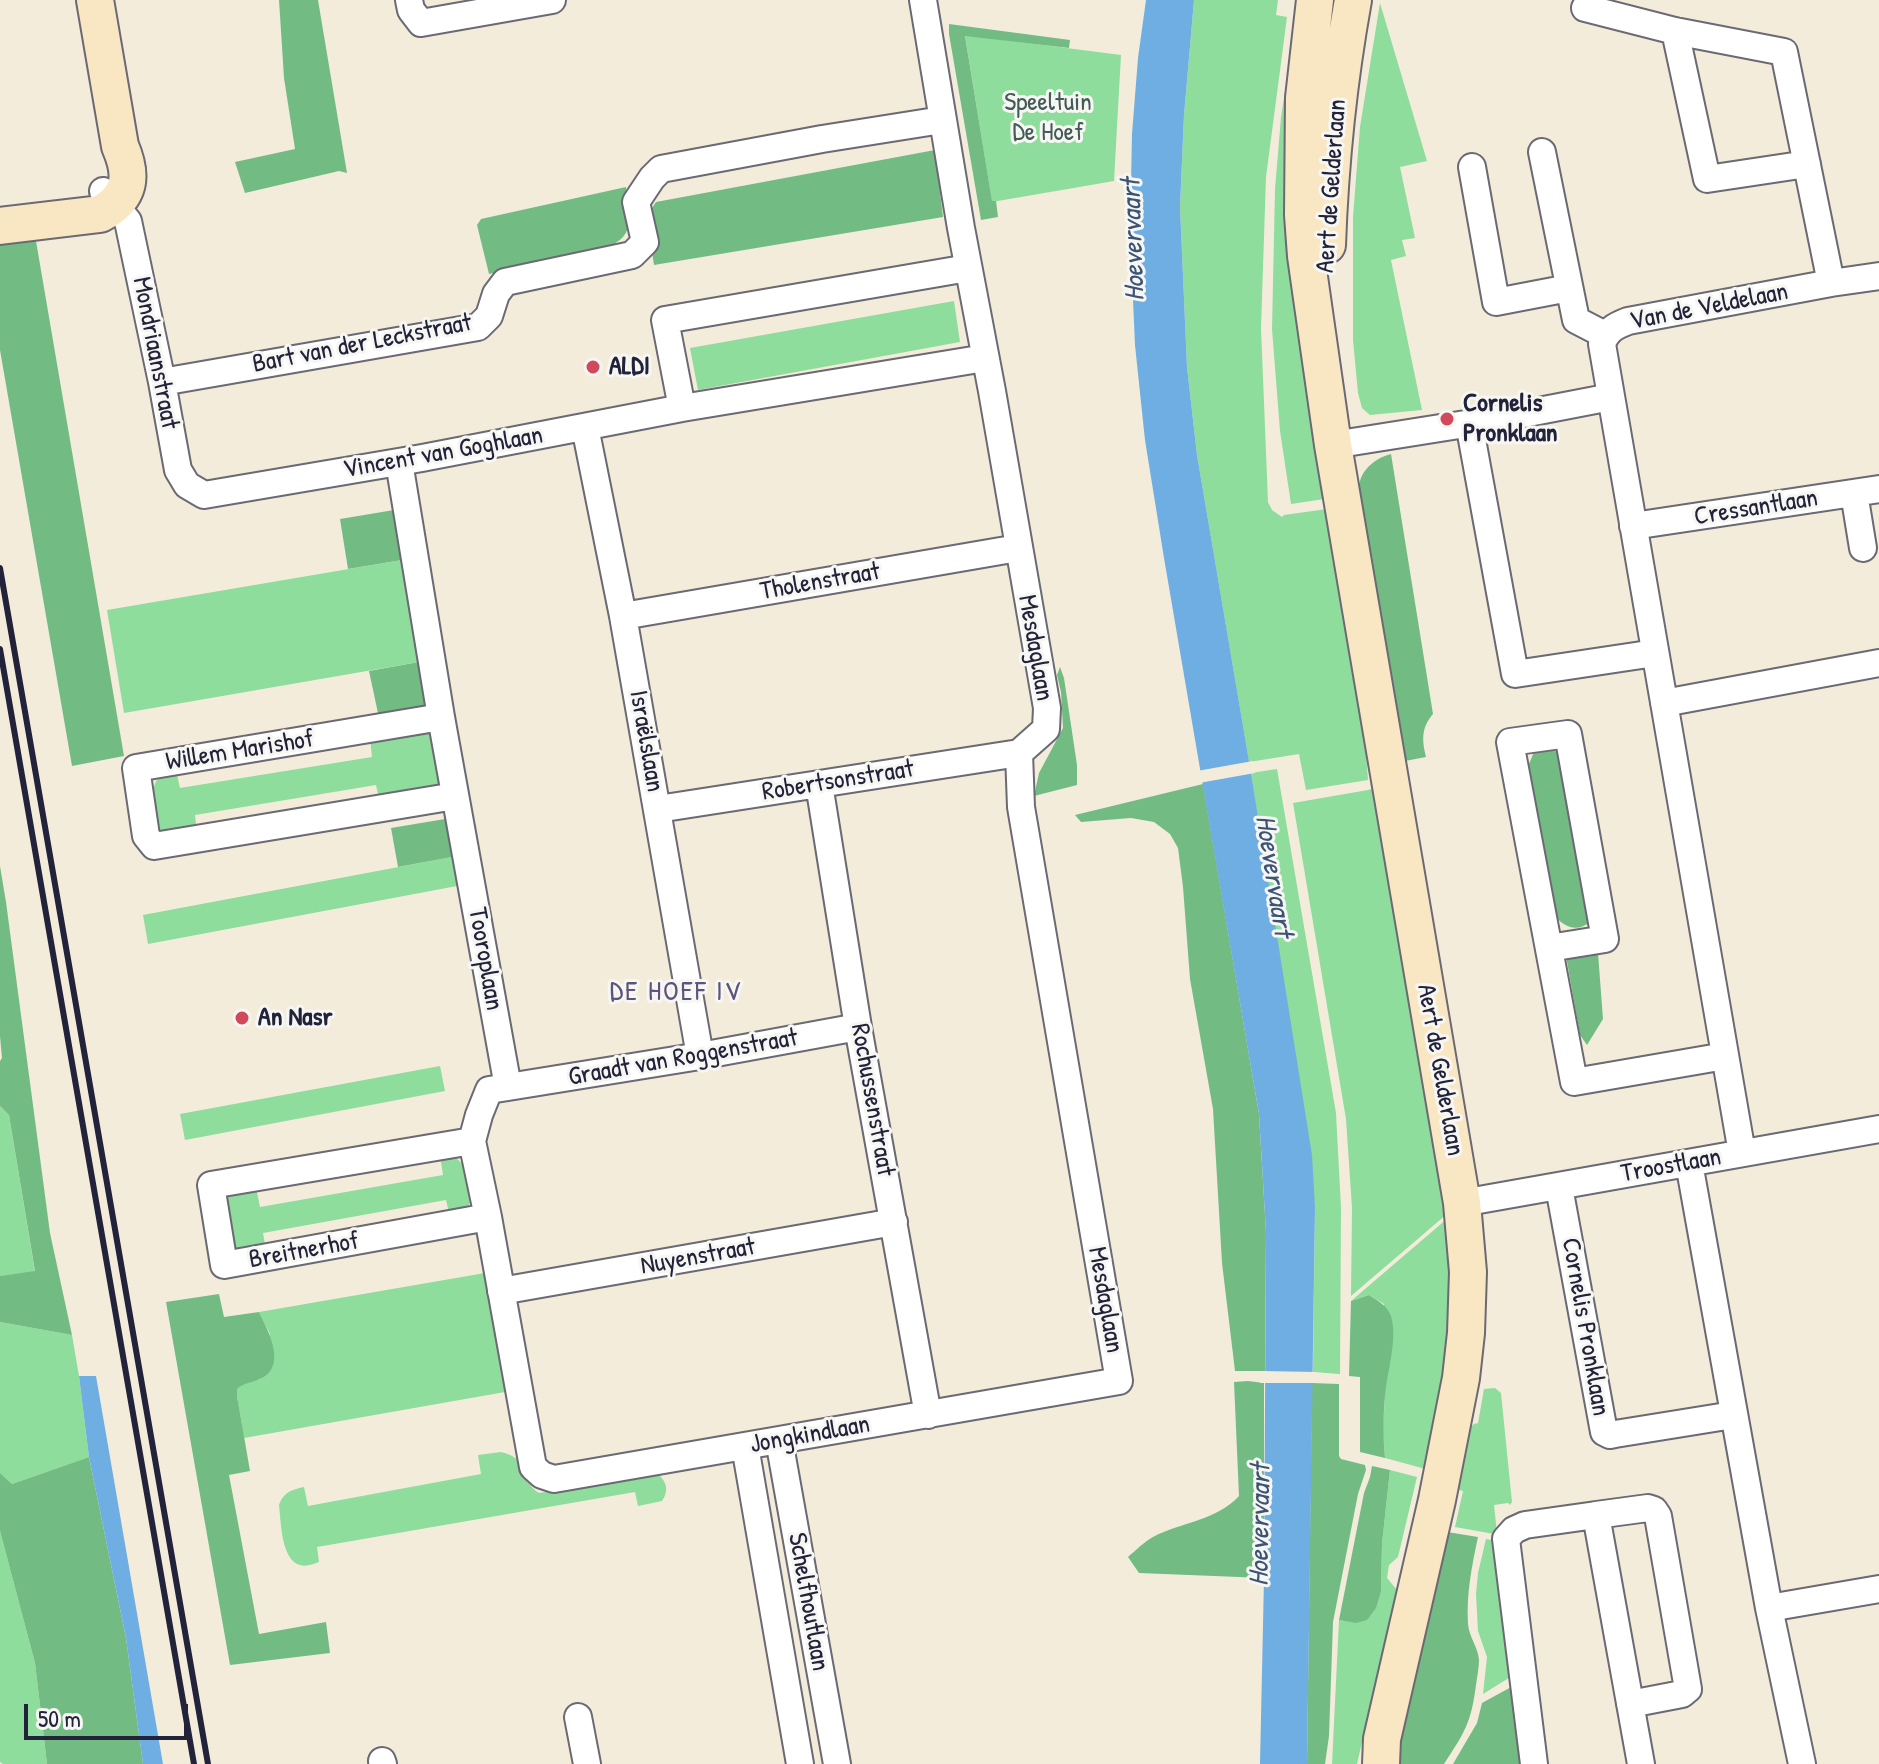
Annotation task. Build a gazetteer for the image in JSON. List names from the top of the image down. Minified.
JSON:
{"streets":{"street":["Aert de Gelderlaan","Van de Veldelaan","Bart van der Leckstraat","Mondriaanstraat","Vincent van Goghlaan","Cressantlaan","Tholenstraat","Mesdaglaan","Israëlslaan","Willem Marishof","Robertsonstraat","Tooroplaan","Graadt van Roggenstraat","Rochussenstraat","Troostlaan","Breitnerhof","Nuyenstraat","Cornelis Pronklaan","Jongkindlaan","Schelfhoutlaan"]},"crossings":[["Aert de Gelderlaan","Troostlaan"],["Bart van der Leckstraat","Mondriaanstraat"],["Bart van der Leckstraat","Mesdaglaan"],["Mondriaanstraat","Vincent van Goghlaan"],["Vincent van Goghlaan","Mesdaglaan"],["Vincent van Goghlaan","Israëlslaan"],["Vincent van Goghlaan","Tooroplaan"],["Tholenstraat","Mesdaglaan"],["Tholenstraat","Israëlslaan"],["Mesdaglaan","Robertsonstraat"],["Mesdaglaan","Jongkindlaan"],["Israëlslaan","Robertsonstraat"],["Israëlslaan","Graadt van Roggenstraat"],["Willem Marishof","Tooroplaan"],["Robertsonstraat","Rochussenstraat"],["Tooroplaan","Graadt van Roggenstraat"],["Graadt van Roggenstraat","Rochussenstraat"],["Rochussenstraat","Nuyenstraat"],["Rochussenstraat","Jongkindlaan"],["Troostlaan","Cornelis Pronklaan"],["Nuyenstraat","Jongkindlaan"],["Jongkindlaan","Schelfhoutlaan"]],"districts":["DE HOEF IV"],"water":["Hoevervaart"],"parks":["Speeltuin De Hoef"],"places":["ALDI","Cornelis Pronklaan","An Nasr"],"scale_bar":"50 m"}
